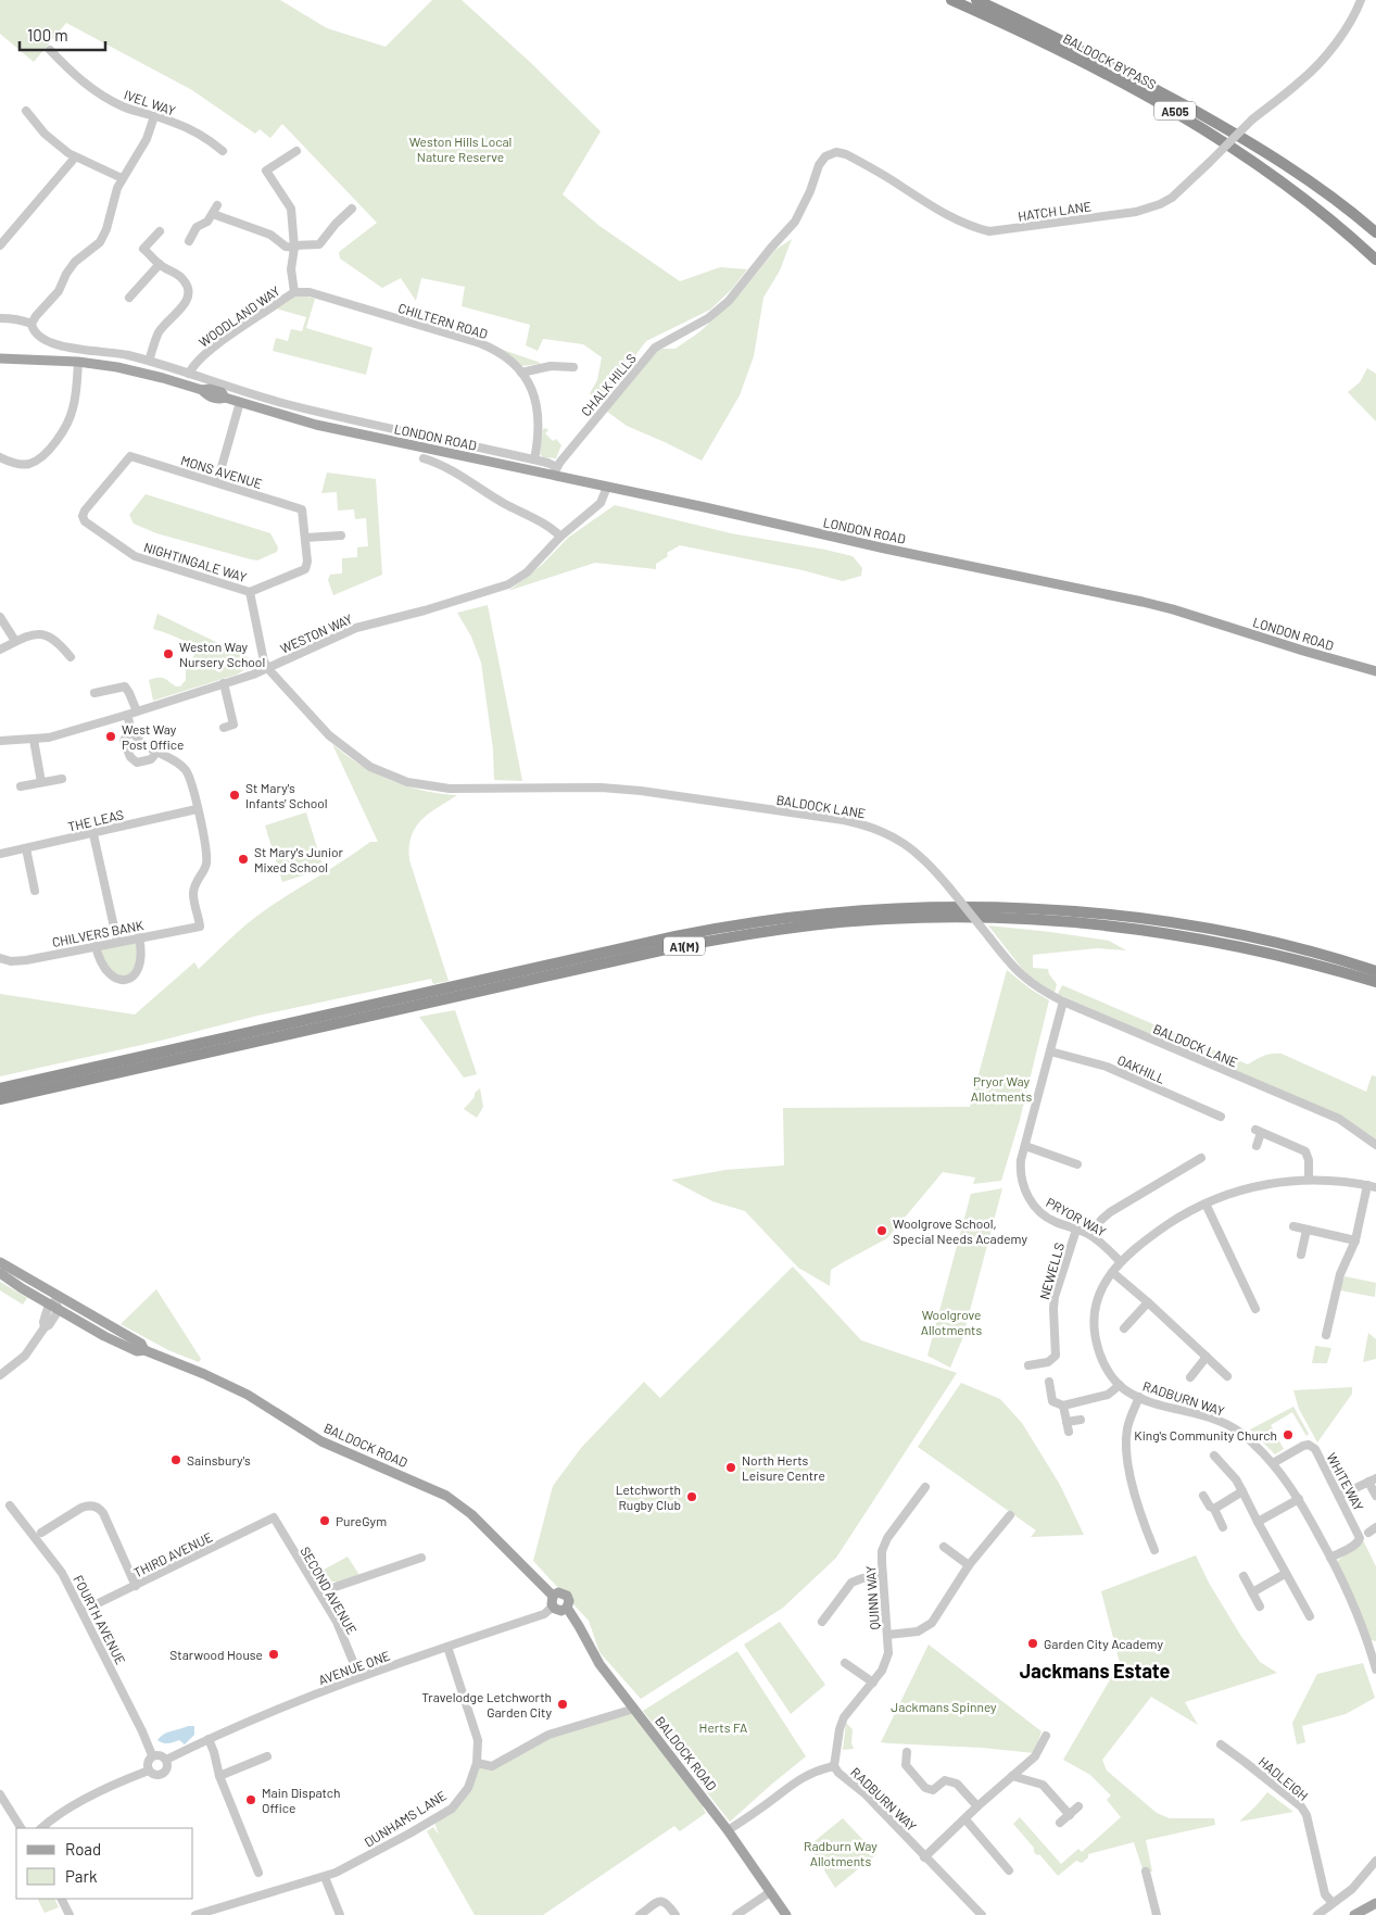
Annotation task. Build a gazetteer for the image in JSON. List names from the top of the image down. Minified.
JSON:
{"streets":{"highway":["BALDOCK BYPASS","A505","A1(M)"],"main road":["LONDON ROAD","BALDOCK ROAD"],"street":["IVEL WAY","HATCH LANE","WOODLAND WAY","CHILTERN ROAD","CHALK HILLS","MONS AVENUE","NIGHTINGALE WAY","WESTON WAY","BALDOCK LANE","THE LEAS","CHILVERS BANK","OAKHILL","PRYOR WAY","NEWELLS","RADBURN WAY","WHITEWAY","THIRD AVENUE","SECOND AVENUE","QUINN WAY","FOURTH AVENUE","AVENUE ONE","HADLEIGH","DUNHAMS LANE"]},"crossings":[["HATCH LANE","CHALK HILLS"],["WOODLAND WAY","CHILTERN ROAD"],["WOODLAND WAY","LONDON ROAD"],["CHILTERN ROAD","LONDON ROAD"],["CHALK HILLS","LONDON ROAD"],["LONDON ROAD","WESTON WAY"],["MONS AVENUE","NIGHTINGALE WAY"],["WESTON WAY","BALDOCK LANE"],["BALDOCK LANE","PRYOR WAY"],["THE LEAS","CHILVERS BANK"],["OAKHILL","PRYOR WAY"],["PRYOR WAY","NEWELLS"],["PRYOR WAY","RADBURN WAY"],["RADBURN WAY","BALDOCK ROAD"],["RADBURN WAY","WHITEWAY"],["RADBURN WAY","QUINN WAY"],["BALDOCK ROAD","AVENUE ONE"],["THIRD AVENUE","SECOND AVENUE"],["THIRD AVENUE","FOURTH AVENUE"],["SECOND AVENUE","AVENUE ONE"],["FOURTH AVENUE","AVENUE ONE"],["AVENUE ONE","DUNHAMS LANE"]],"districts":["Jackmans Estate"],"parks":["Weston Hills Local Nature Reserve","Pryor Way Allotments","Woolgrove Allotments","Jackmans Spinney","Herts FA","Radburn Way Allotments"],"places":["Weston Way Nursery School","West Way Post Office","St Mary's Infants' School","St Mary's Junior Mixed School","Woolgrove School, Special Needs Academy","King's Community Church","Sainsbury's","North Herts Leisure Centre","Letchworth Rugby Club","PureGym","Garden City Academy","Starwood House","Travelodge Letchworth Garden City","Main Dispatch Office"],"legend":["Road","Park"],"scale_bar":"100 m"}
